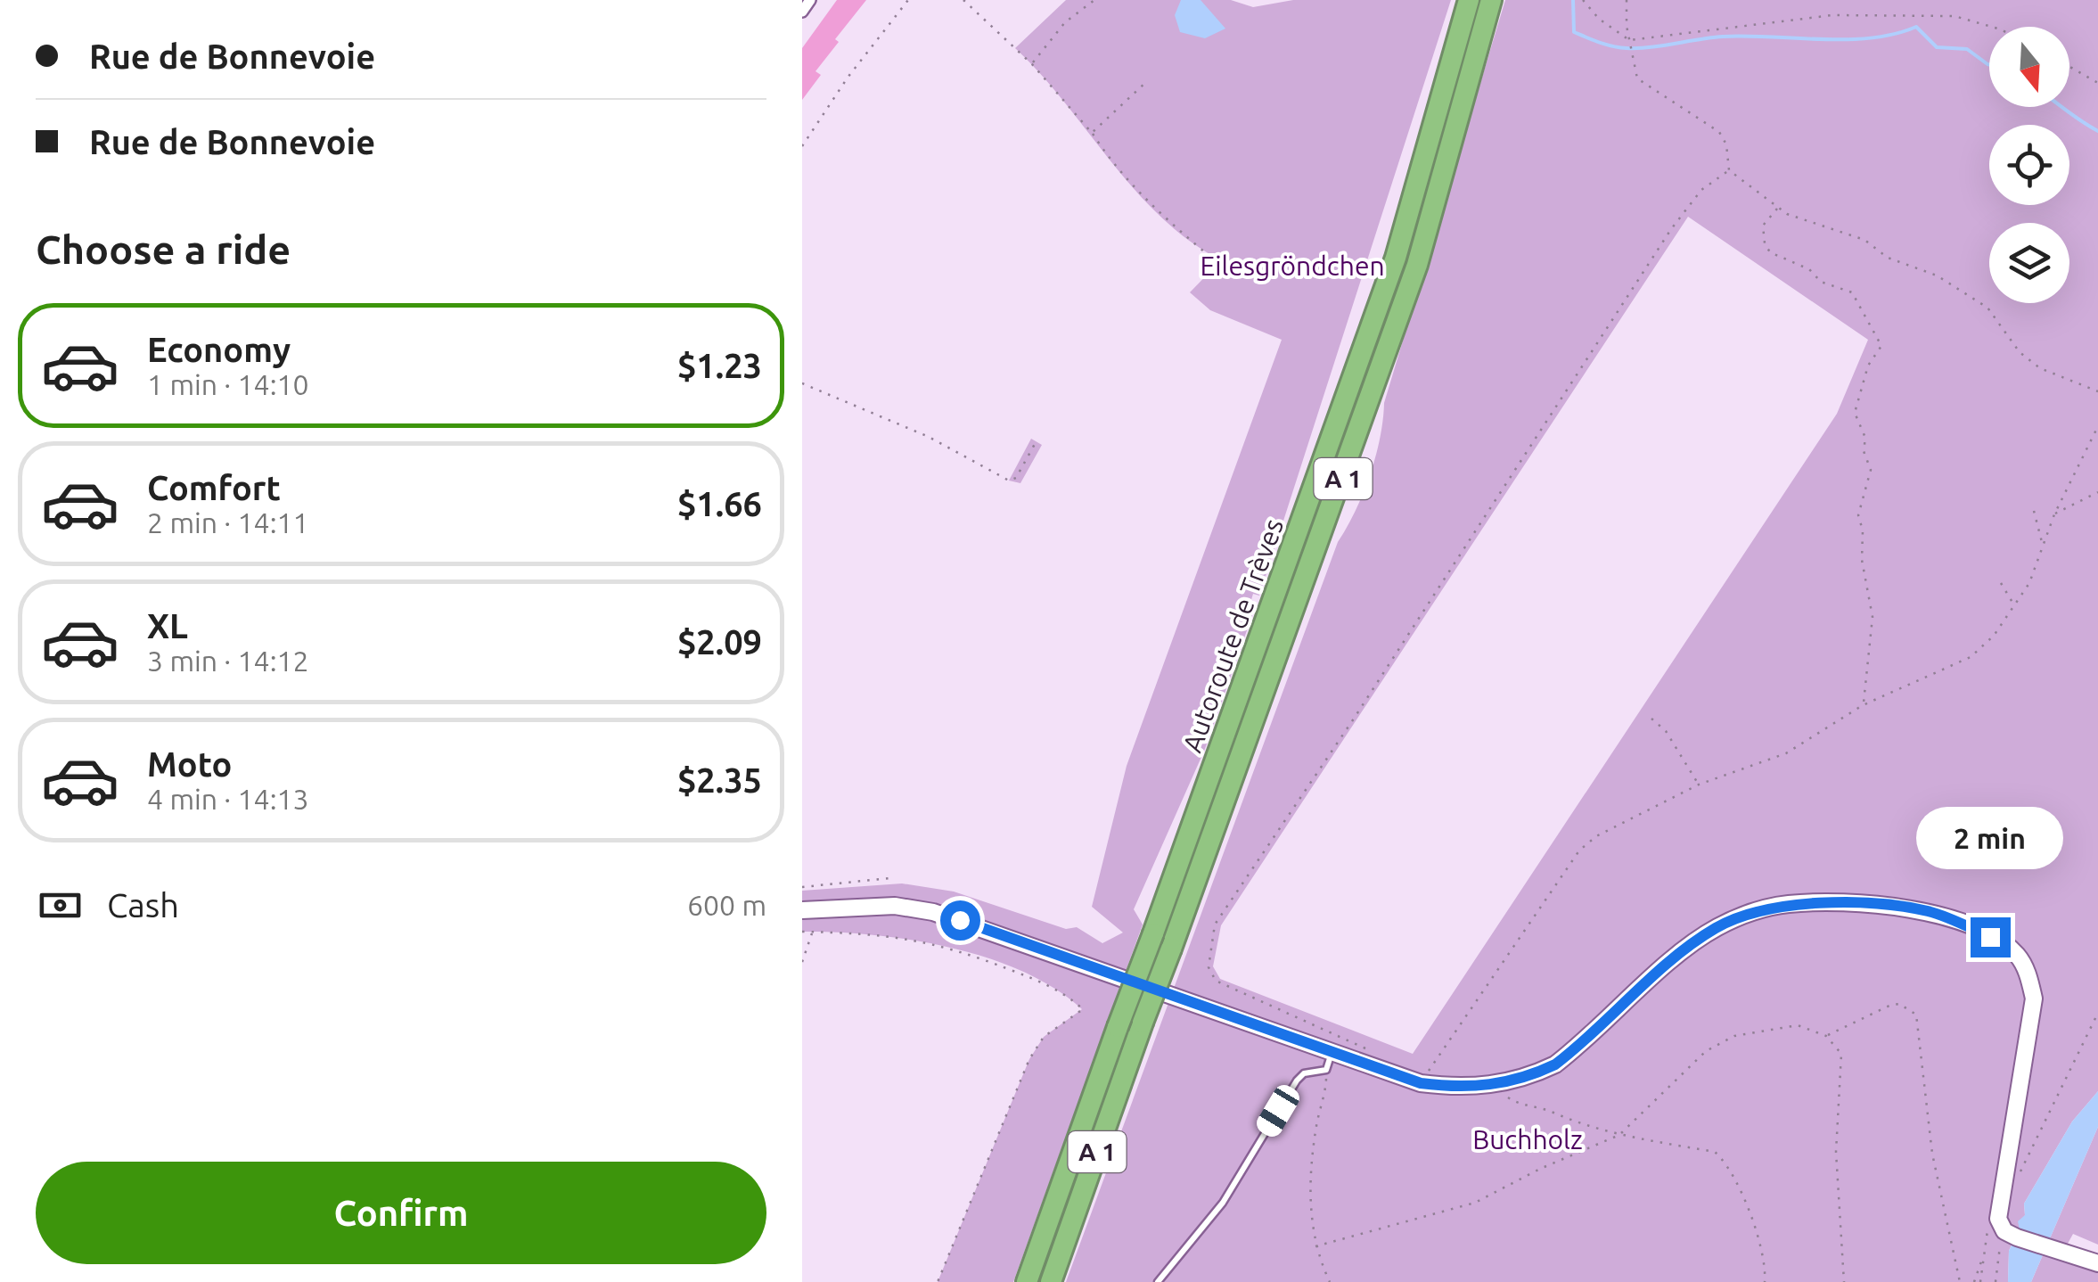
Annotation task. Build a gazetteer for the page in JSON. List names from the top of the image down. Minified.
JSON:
{"streets":{"highway":["A 1","Autoroute de Trèves"]},"parks":["Eilesgröndchen","Buchholz"],"north":"bottom","page":{"banner":["Rue de Bonnevoie","Rue de Bonnevoie"],"heading":"Choose a ride","list":[{"name":"Economy","note":"1 min · 14:10","value":"$1.23"},{"name":"Comfort","note":"2 min · 14:11","value":"$1.66"},{"name":"XL","note":"3 min · 14:12","value":"$2.09"},{"name":"Moto","note":"4 min · 14:13","value":"$2.35"}],"bubble":"2 min","pay":["Cash","600 m"],"buttons":"Confirm"}}
